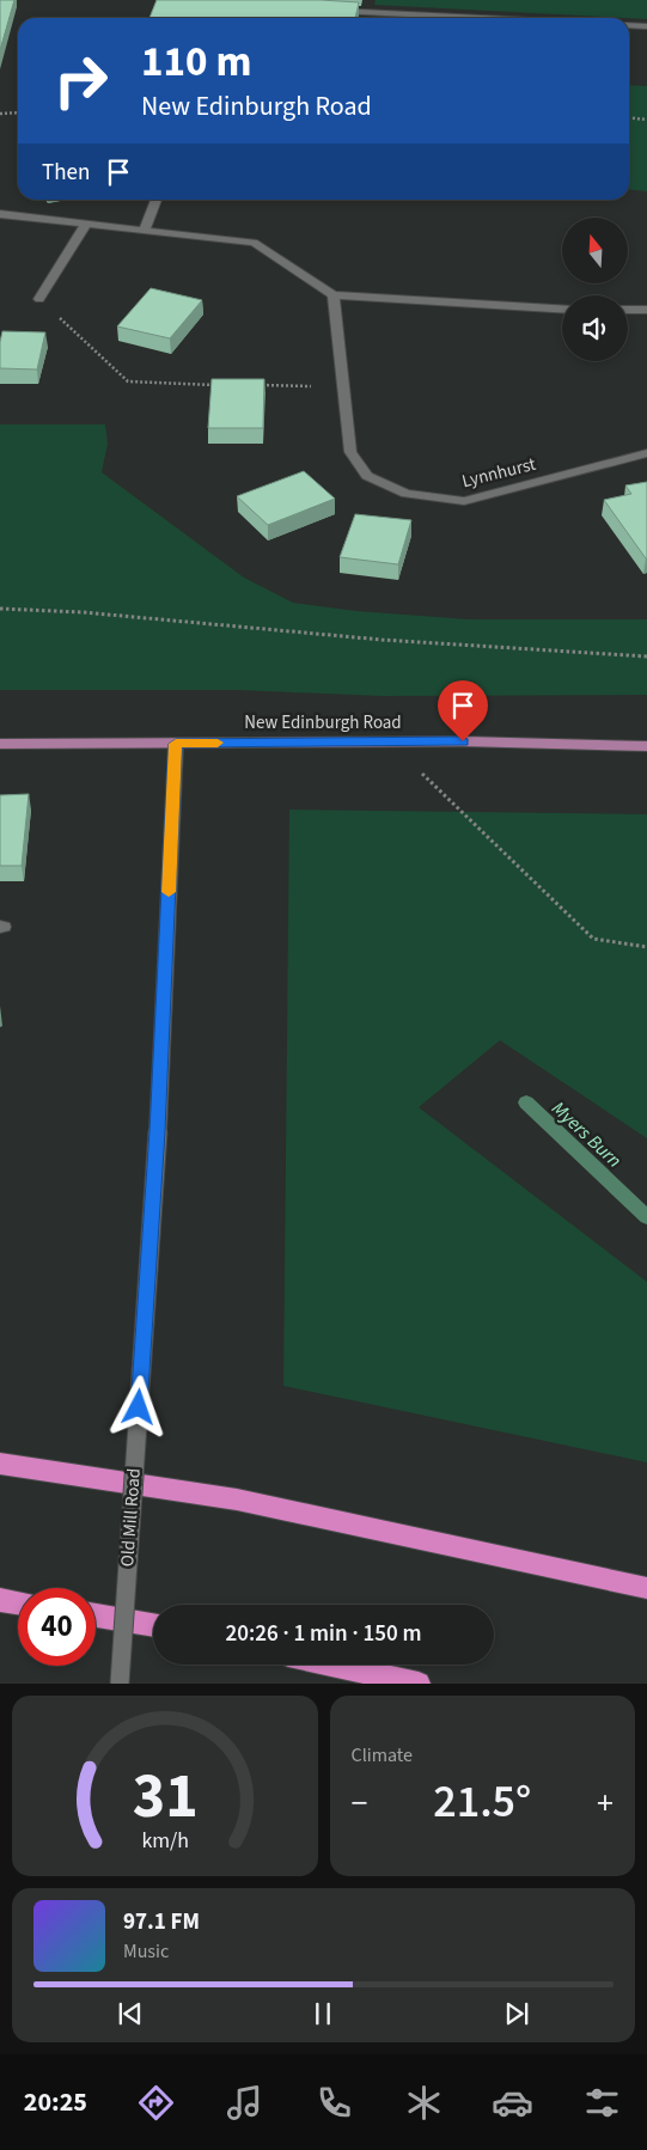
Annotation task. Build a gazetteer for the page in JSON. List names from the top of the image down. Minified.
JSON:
{"streets":{"main road":["New Edinburgh Road"],"street":["Lynnhurst","Old Mill Road"]},"crossings":[["New Edinburgh Road","Old Mill Road"]],"water":["Myers Burn"],"north":"top","page":{"turn":["110 m","New Edinburgh Road"],"then":"Then","limit":"40","trip":"20:26 · 1 min · 150 m","tile":"Climate","heat":["−","21.5°","+"],"song":["97.1 FM","Music"],"tabs":"20:25","gauge":["31","km/h"]}}
